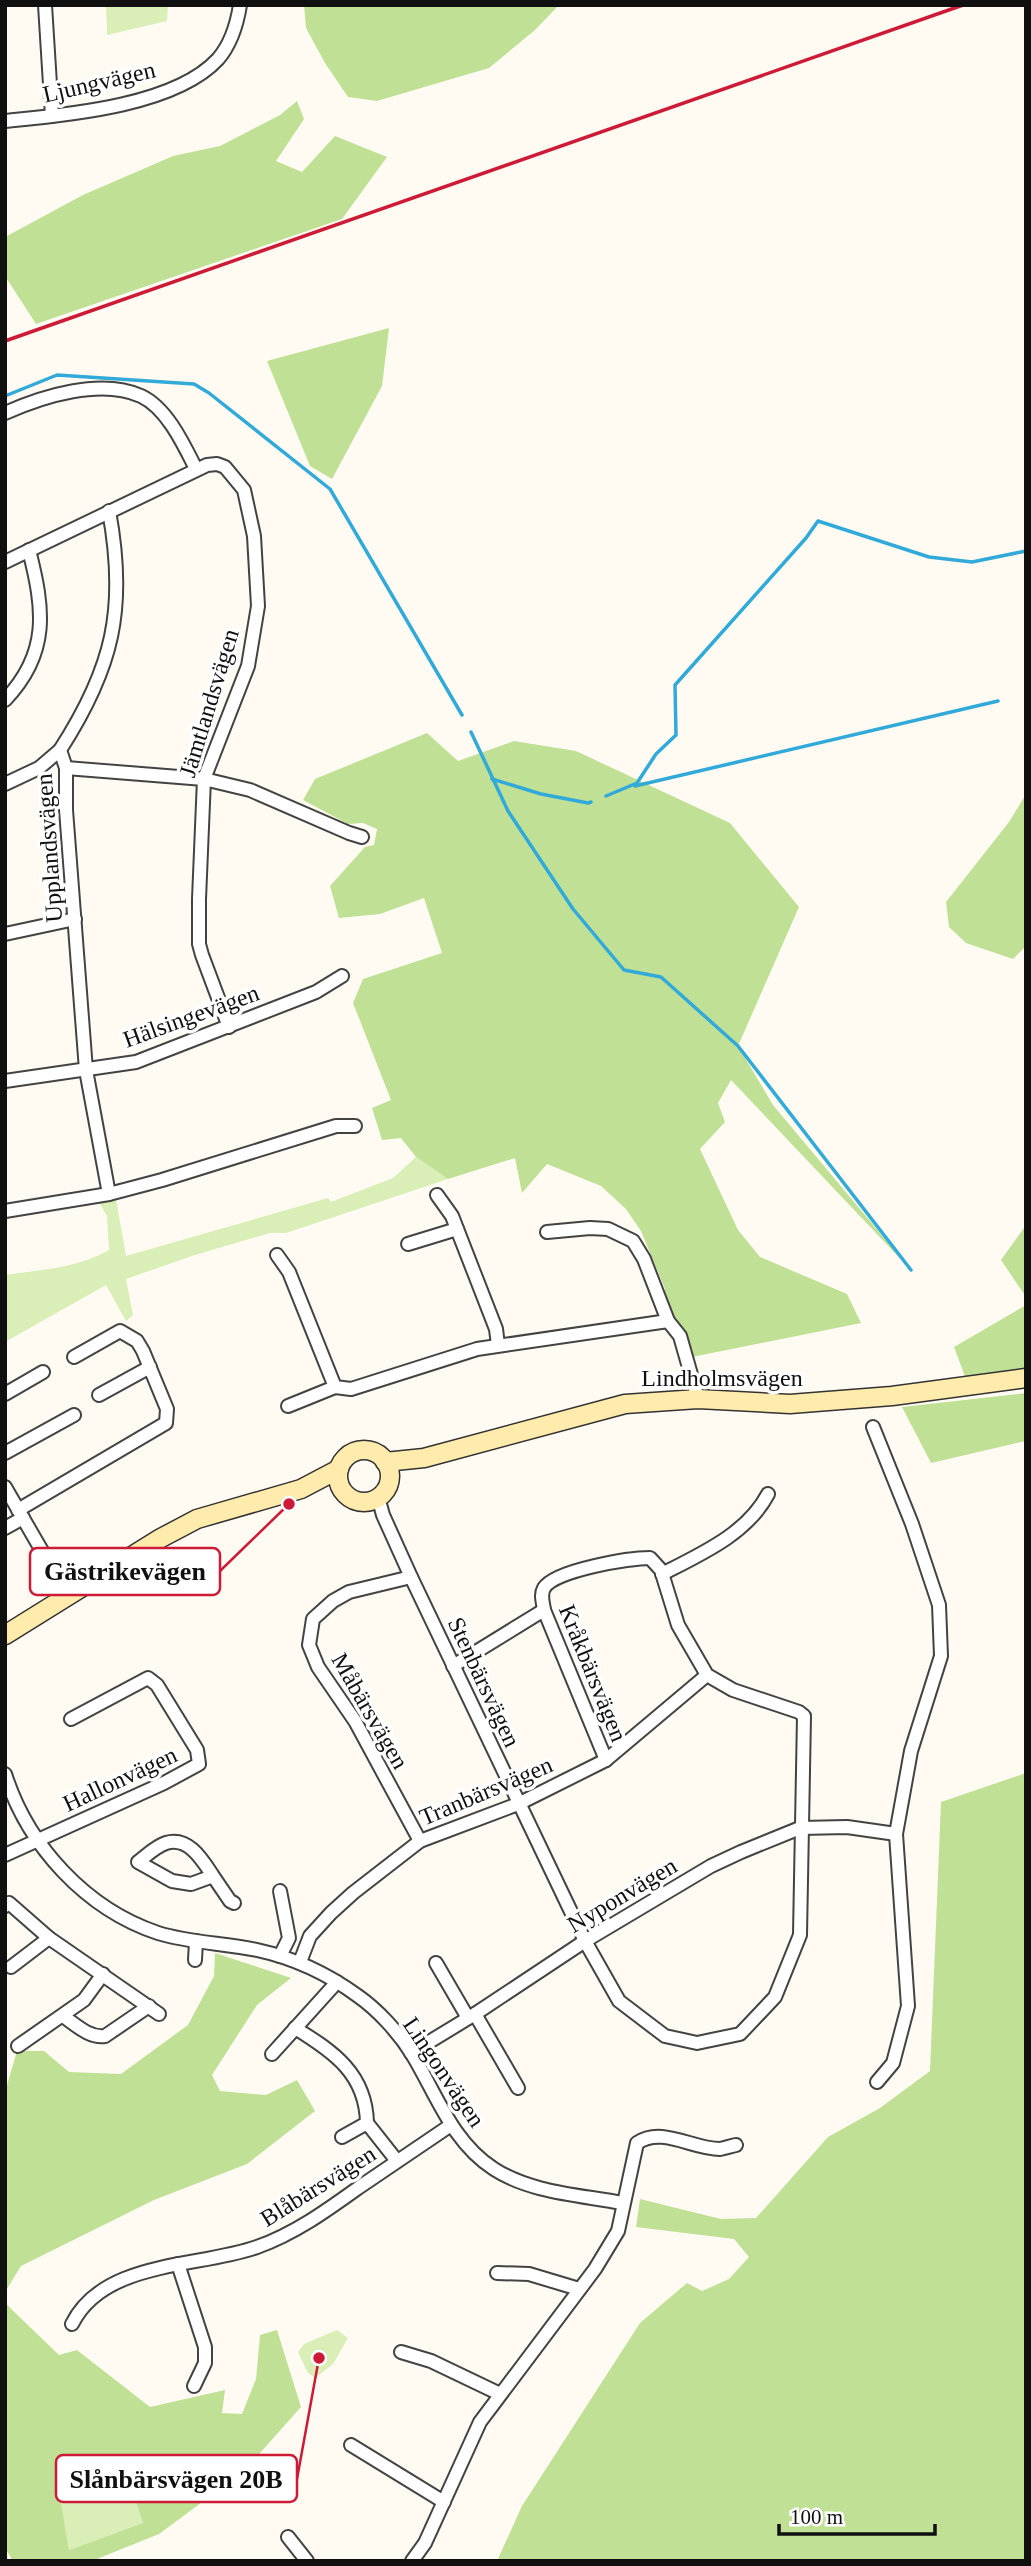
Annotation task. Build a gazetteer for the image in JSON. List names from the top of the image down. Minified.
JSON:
{"streets":{"main road":["Lindholmsvägen"],"street":["Ljungvägen","Jämtlandsvägen","Upplandsvägen","Hälsingevägen","Kråkbärsvägen","Stenbärsvägen","Måbärsvägen","Hallonvägen","Tranbärsvägen","Nyponvägen","Lingonvägen","Blåbärsvägen"]},"crossings":[["Jämtlandsvägen","Hälsingevägen"],["Upplandsvägen","Hälsingevägen"],["Lindholmsvägen","Stenbärsvägen"],["Kråkbärsvägen","Tranbärsvägen"],["Stenbärsvägen","Måbärsvägen"],["Stenbärsvägen","Tranbärsvägen"],["Stenbärsvägen","Nyponvägen"],["Måbärsvägen","Tranbärsvägen"],["Hallonvägen","Lingonvägen"],["Tranbärsvägen","Lingonvägen"],["Nyponvägen","Lingonvägen"],["Lingonvägen","Blåbärsvägen"]],"places":["Gästrikevägen","Slånbärsvägen 20B"],"scale_bar":"100 m"}
